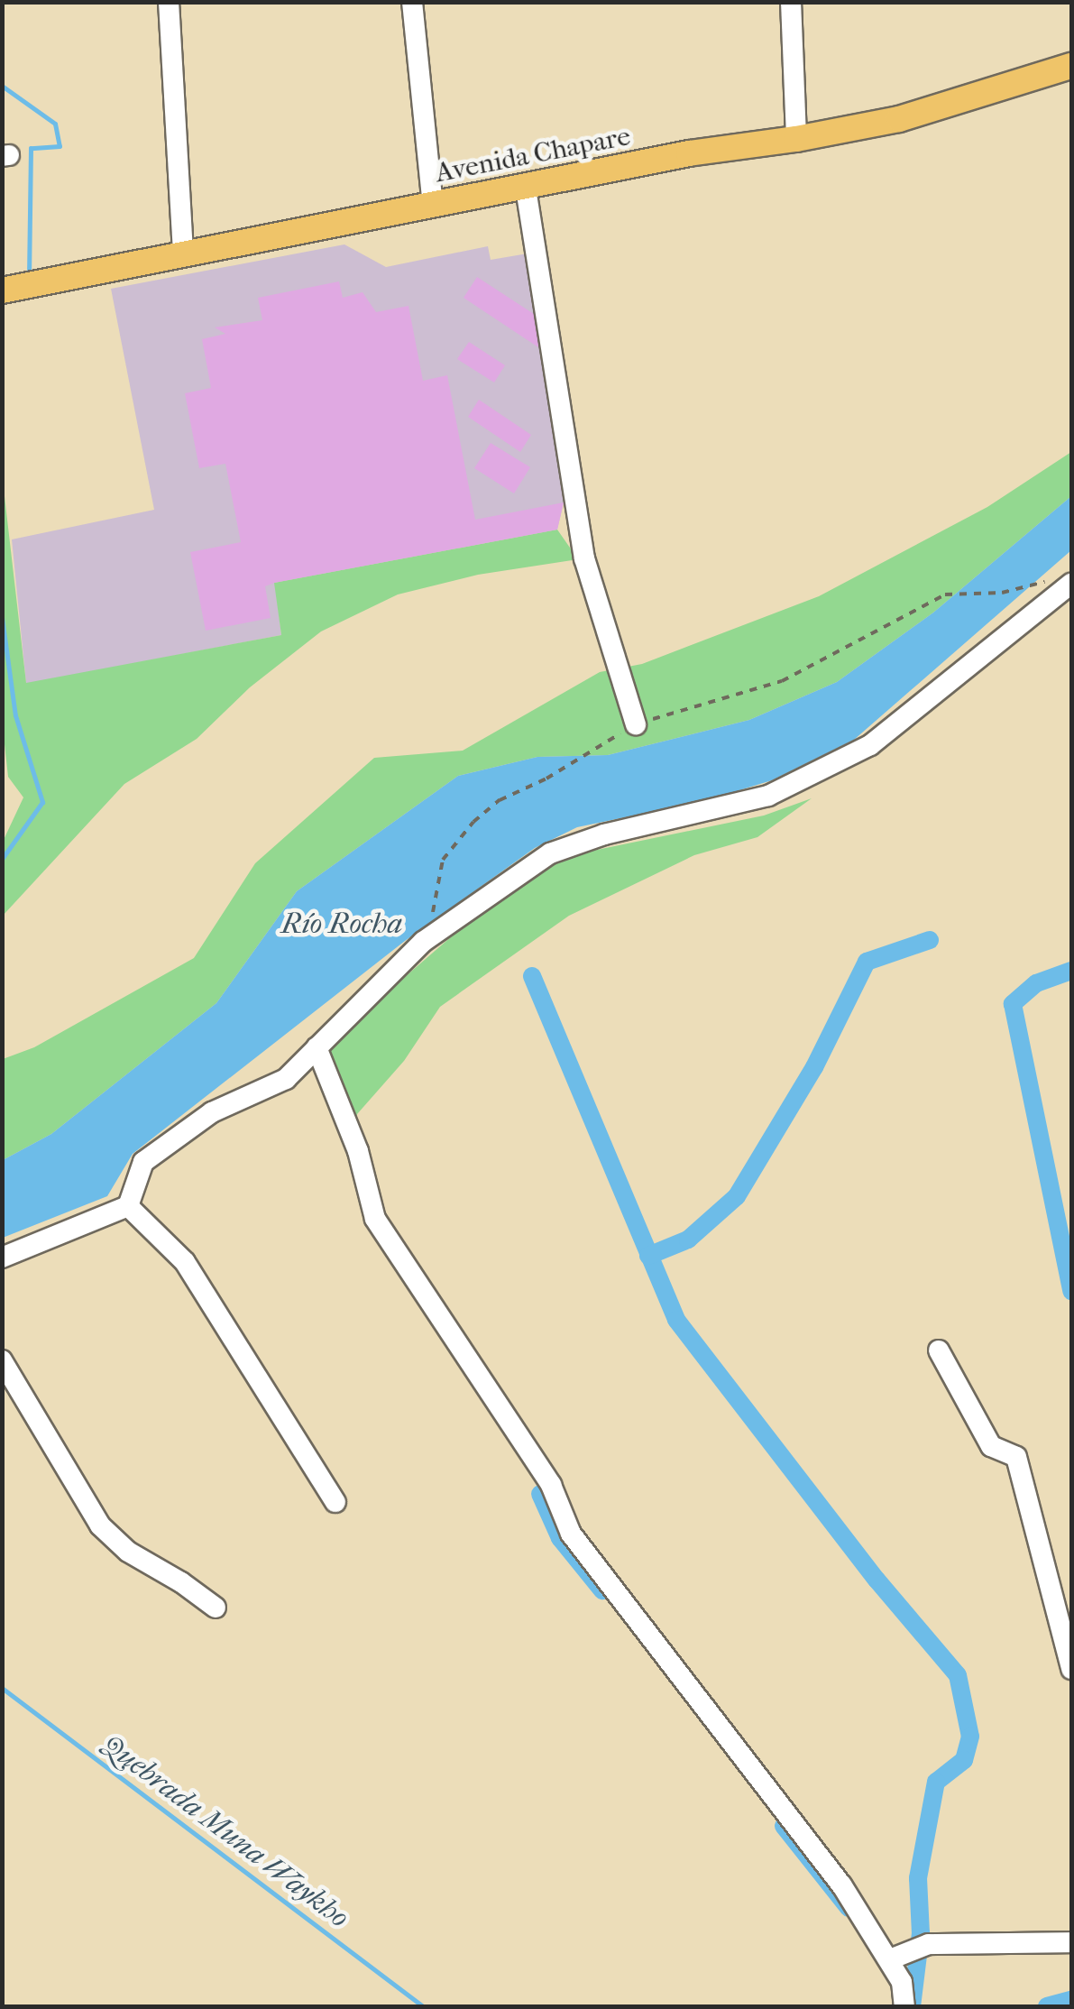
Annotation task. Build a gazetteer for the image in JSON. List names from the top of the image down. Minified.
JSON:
{"streets":{"main road":["Avenida Chapare"]},"water":["Río Rocha","Quebrada Muna Waykho"]}
